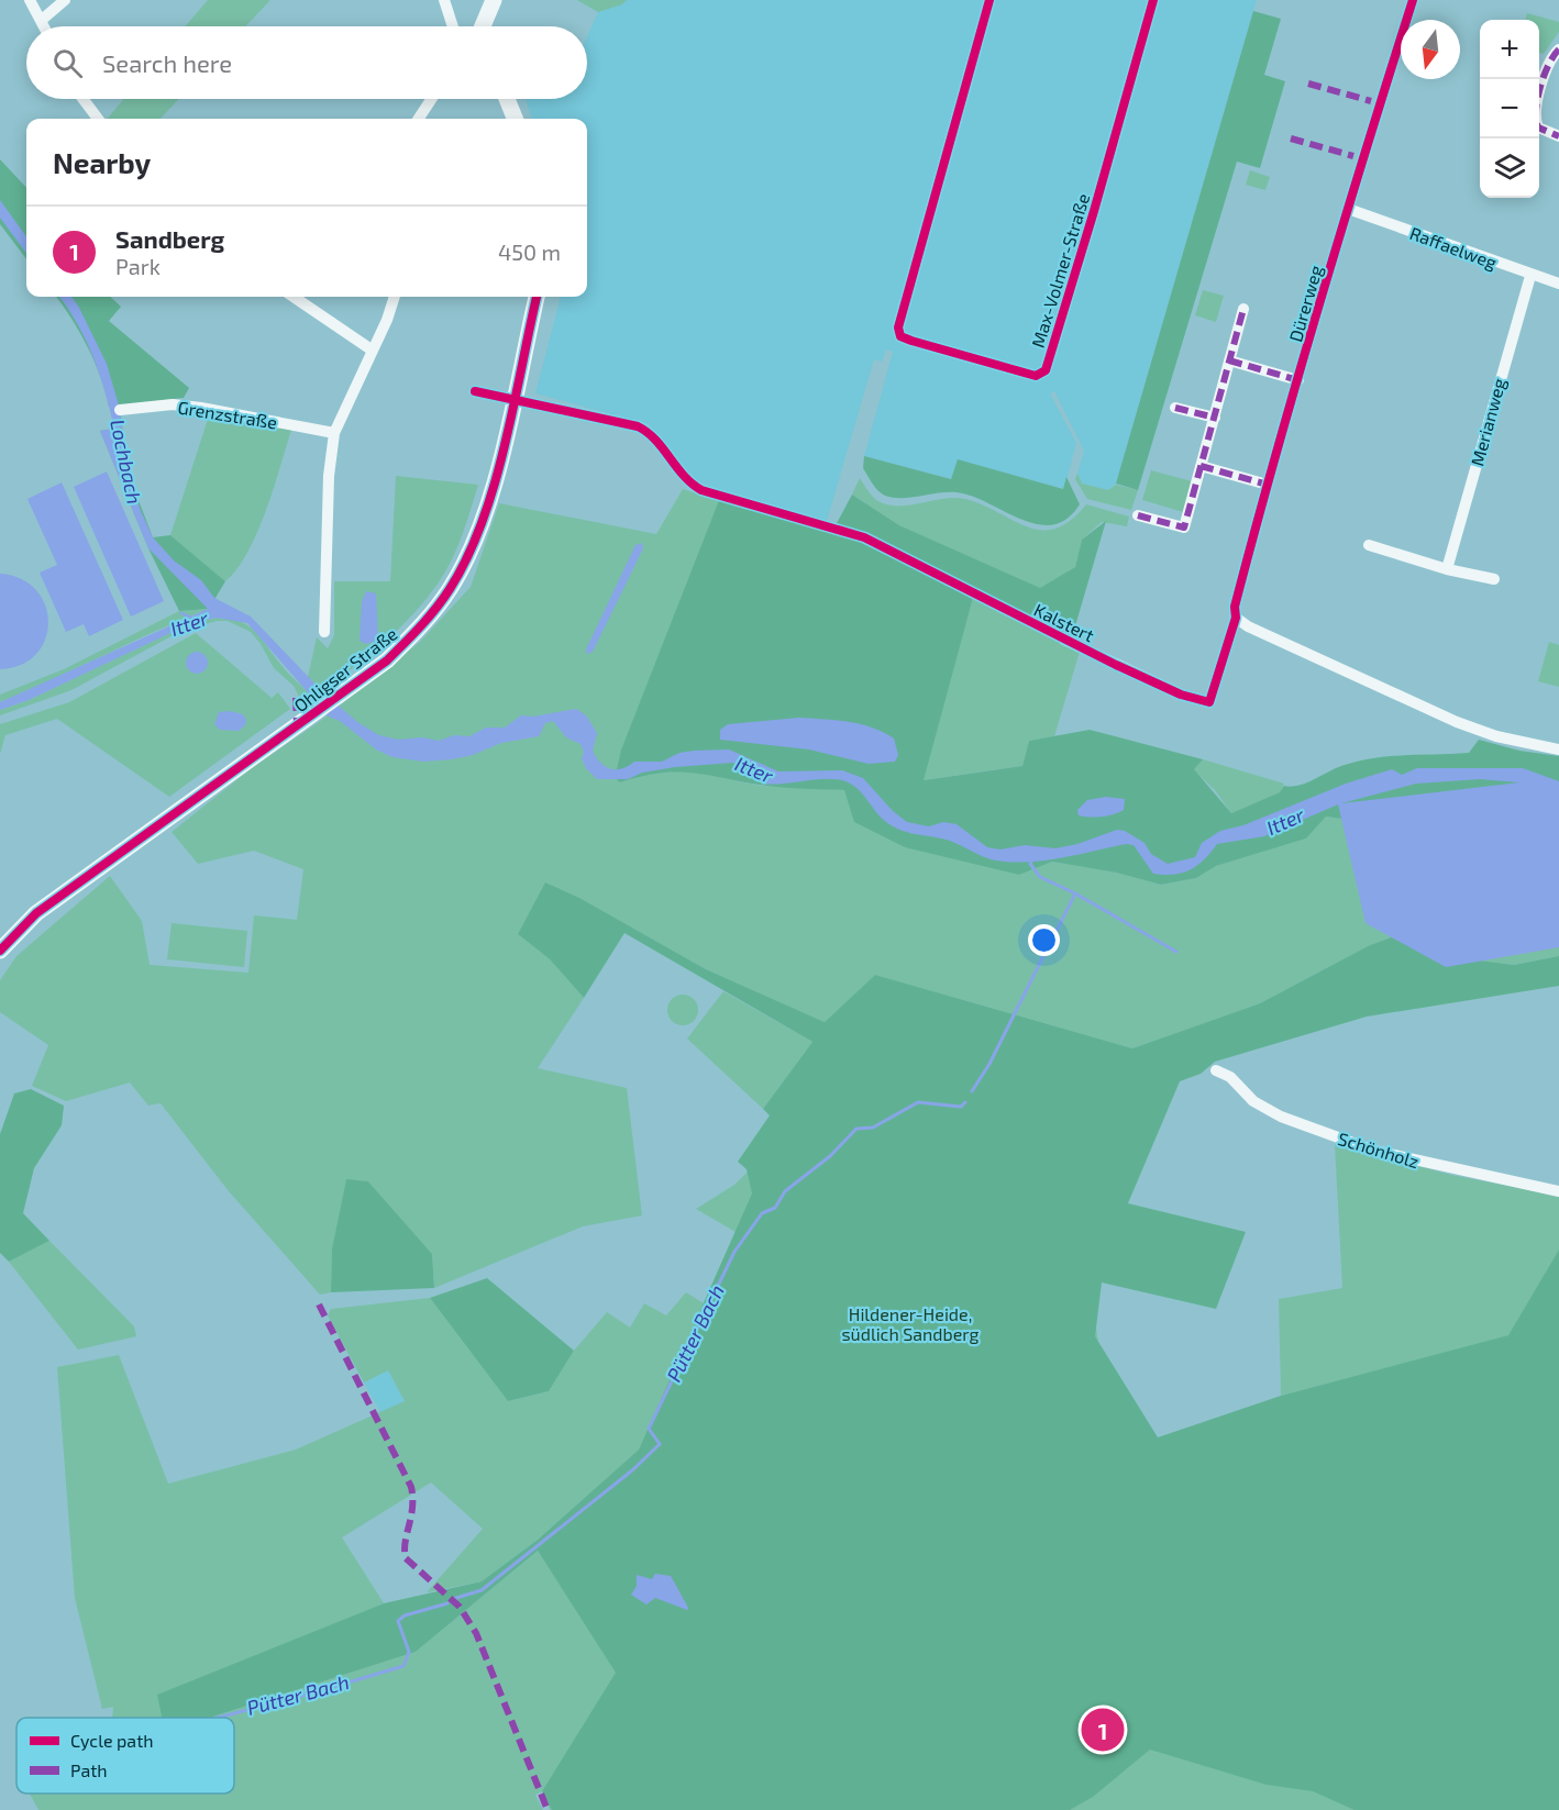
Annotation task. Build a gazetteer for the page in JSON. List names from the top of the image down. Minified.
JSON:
{"streets":{"main road":["Ohligser Straße"],"street":["Raffaelweg","Max-Volmer-Straße","Dürerweg","Grenzstraße","Merianweg","Kalstert","Schönholz"]},"crossings":[["Raffaelweg","Dürerweg"],["Raffaelweg","Merianweg"],["Dürerweg","Kalstert"]],"water":["Lochbach","Itter","Pütter Bach"],"parks":["Hildener-Heide, südlich Sandberg"],"legend":["Cycle path","Path"],"north":"bottom","page":{"map_buttons":["+","−"],"search":"Search here","heading":"Nearby","list":[{"mark":"1","name":"Sandberg","note":"Park","value":"450 m"}],"pins":"1"}}
